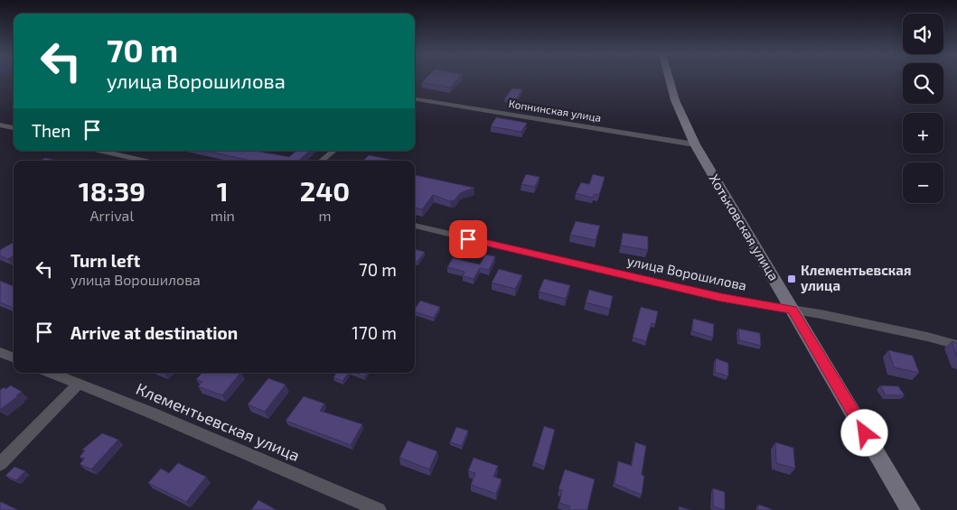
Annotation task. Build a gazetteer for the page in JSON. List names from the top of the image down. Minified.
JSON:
{"streets":{"main road":["Хотьковская улица"],"street":["Копнинская улица","улица Ворошилова","Клементьевская улица"]},"crossings":[["Копнинская улица","Хотьковская улица"],["Хотьковская улица","улица Ворошилова"]],"places":{"transit":["Клементьевская улица"]},"page":{"map_buttons":["+","−"],"turn":["70 m","улица Ворошилова"],"then":"Then","eta":["18:39","Arrival","1","min","240","m"],"list":[{"name":"Turn left","note":"улица Ворошилова","value":"70 m"},{"name":"Arrive at destination","value":"170 m"}]}}
